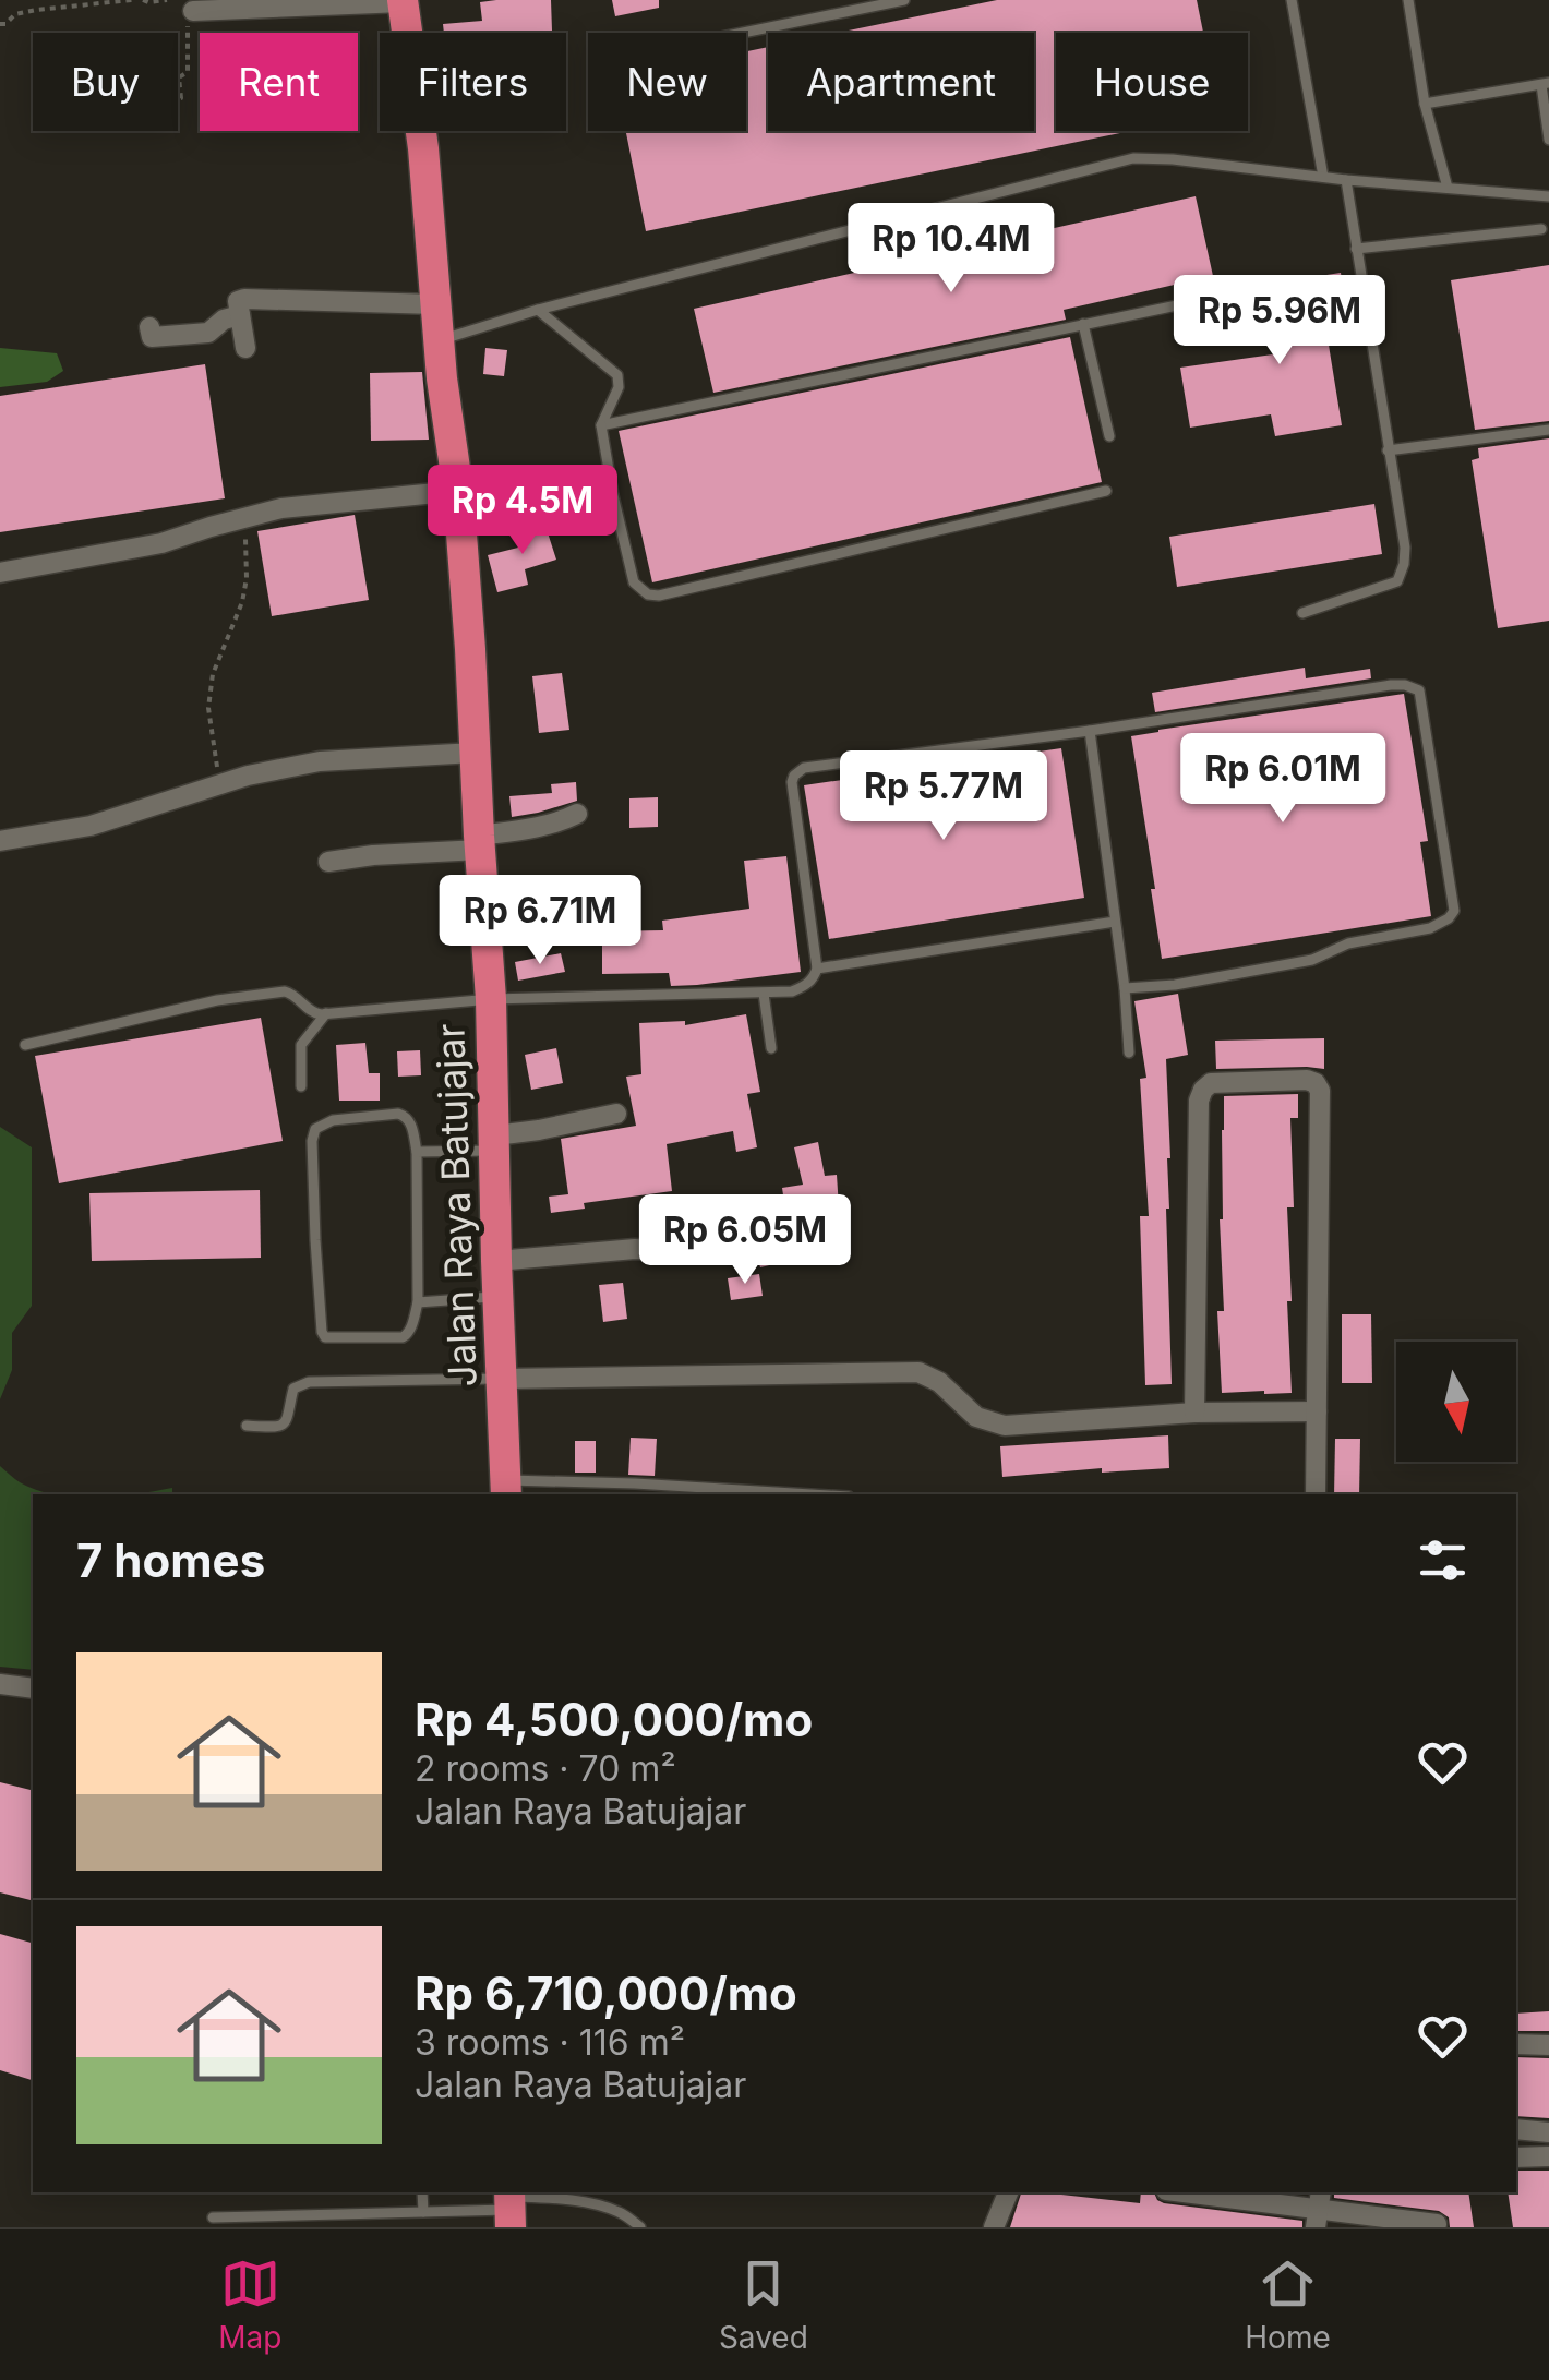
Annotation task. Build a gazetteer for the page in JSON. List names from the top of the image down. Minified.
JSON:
{"streets":{"highway":["Jalan Raya Batujajar"]},"north":"bottom","page":{"chip":["Buy","Rent","Filters","New","Apartment","House"],"price":["Rp 10.4M","Rp 5.96M","Rp 4.5M","Rp 6.01M","Rp 5.77M","Rp 6.71M","Rp 6.05M"],"heading":"7 homes","list":[{"name":"Rp 4,500,000/mo","note":"2 rooms · 70 m² · Jalan Raya Batujajar"},{"name":"Rp 6,710,000/mo","note":"3 rooms · 116 m² · Jalan Raya Batujajar"}],"tabs":["Map","Saved","Home"]}}
